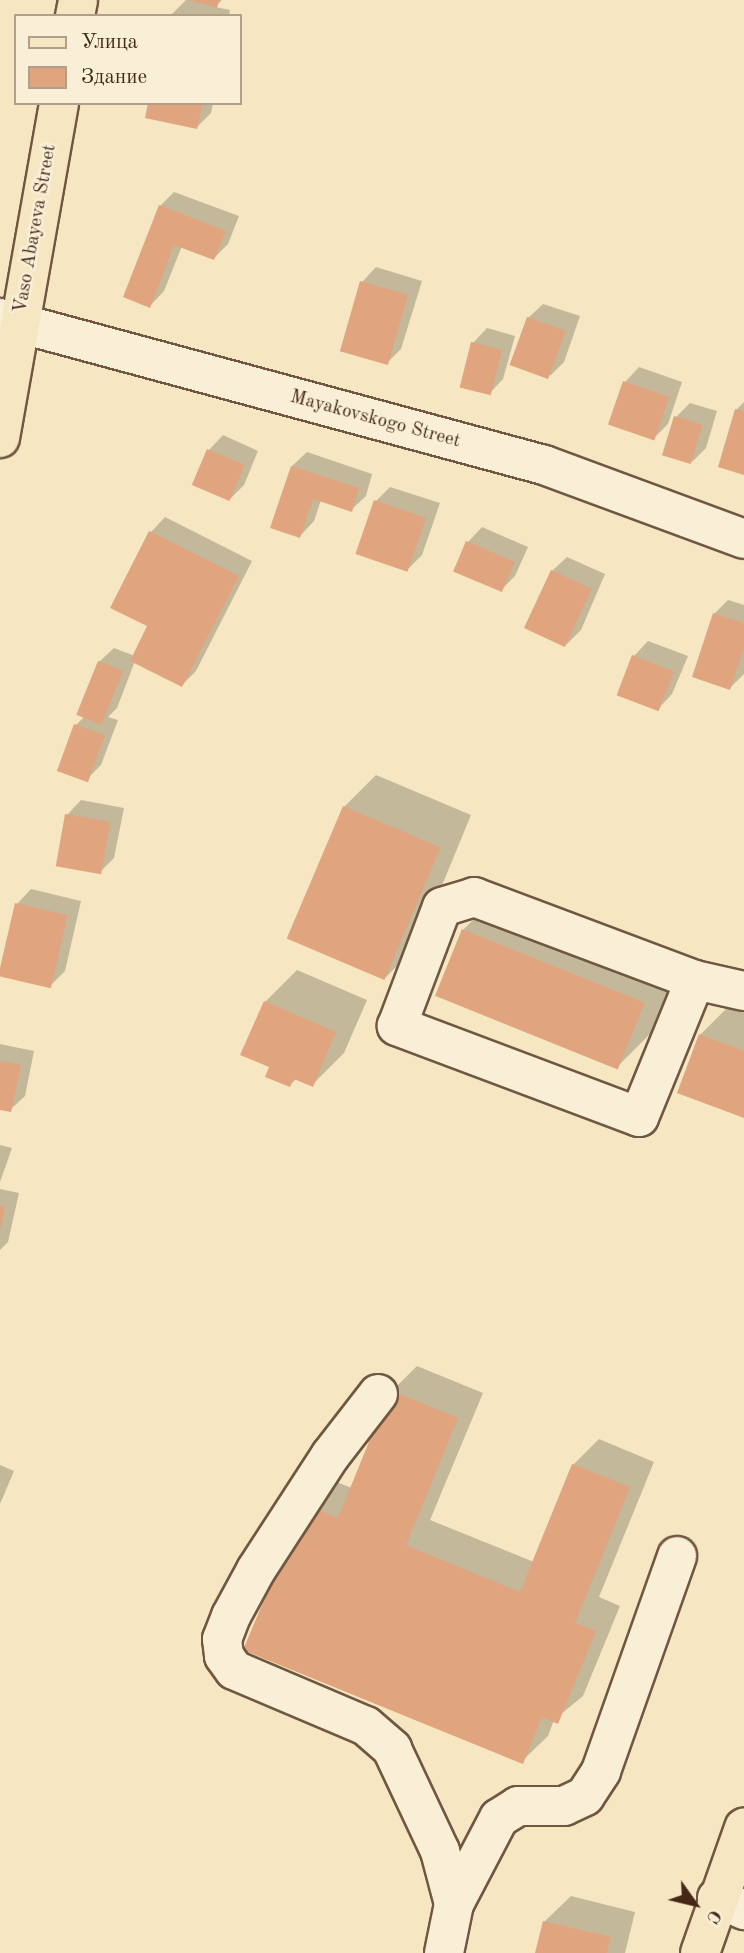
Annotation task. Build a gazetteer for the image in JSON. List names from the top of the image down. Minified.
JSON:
{"streets":{"main road":["Vaso Abayeva Street"],"street":["Mayakovskogo Street"]},"crossings":[["Vaso Abayeva Street","Mayakovskogo Street"]],"legend":["Улица","Здание"],"north":"bottom right"}
